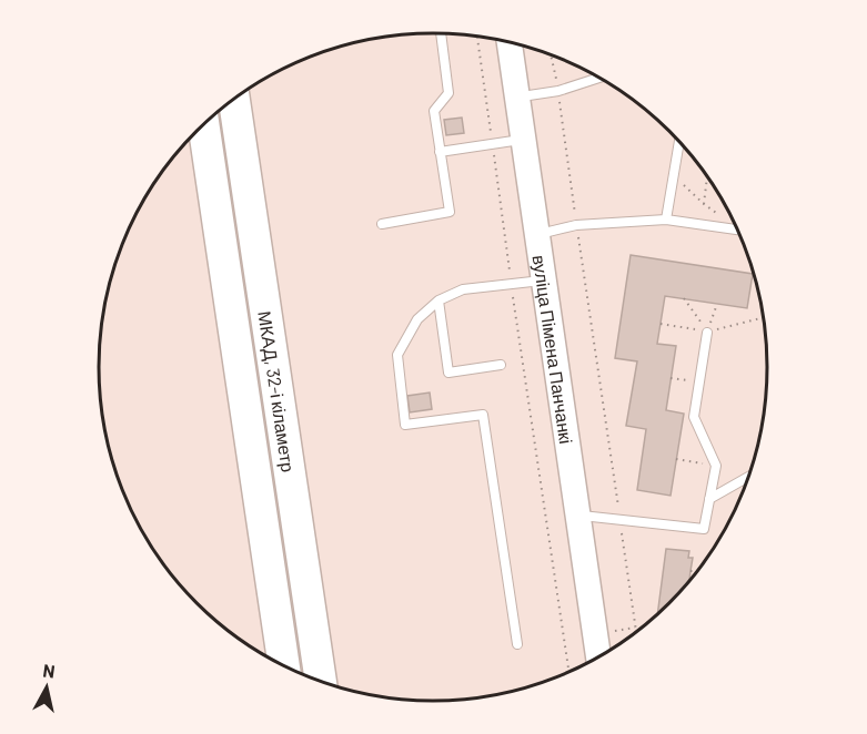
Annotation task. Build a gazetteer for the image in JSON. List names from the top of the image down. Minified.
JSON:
{"streets":{"highway":["МКАД, 32-і кіламетр"],"street":["вуліца Пімена Панчанкі"]},"north":"top"}
